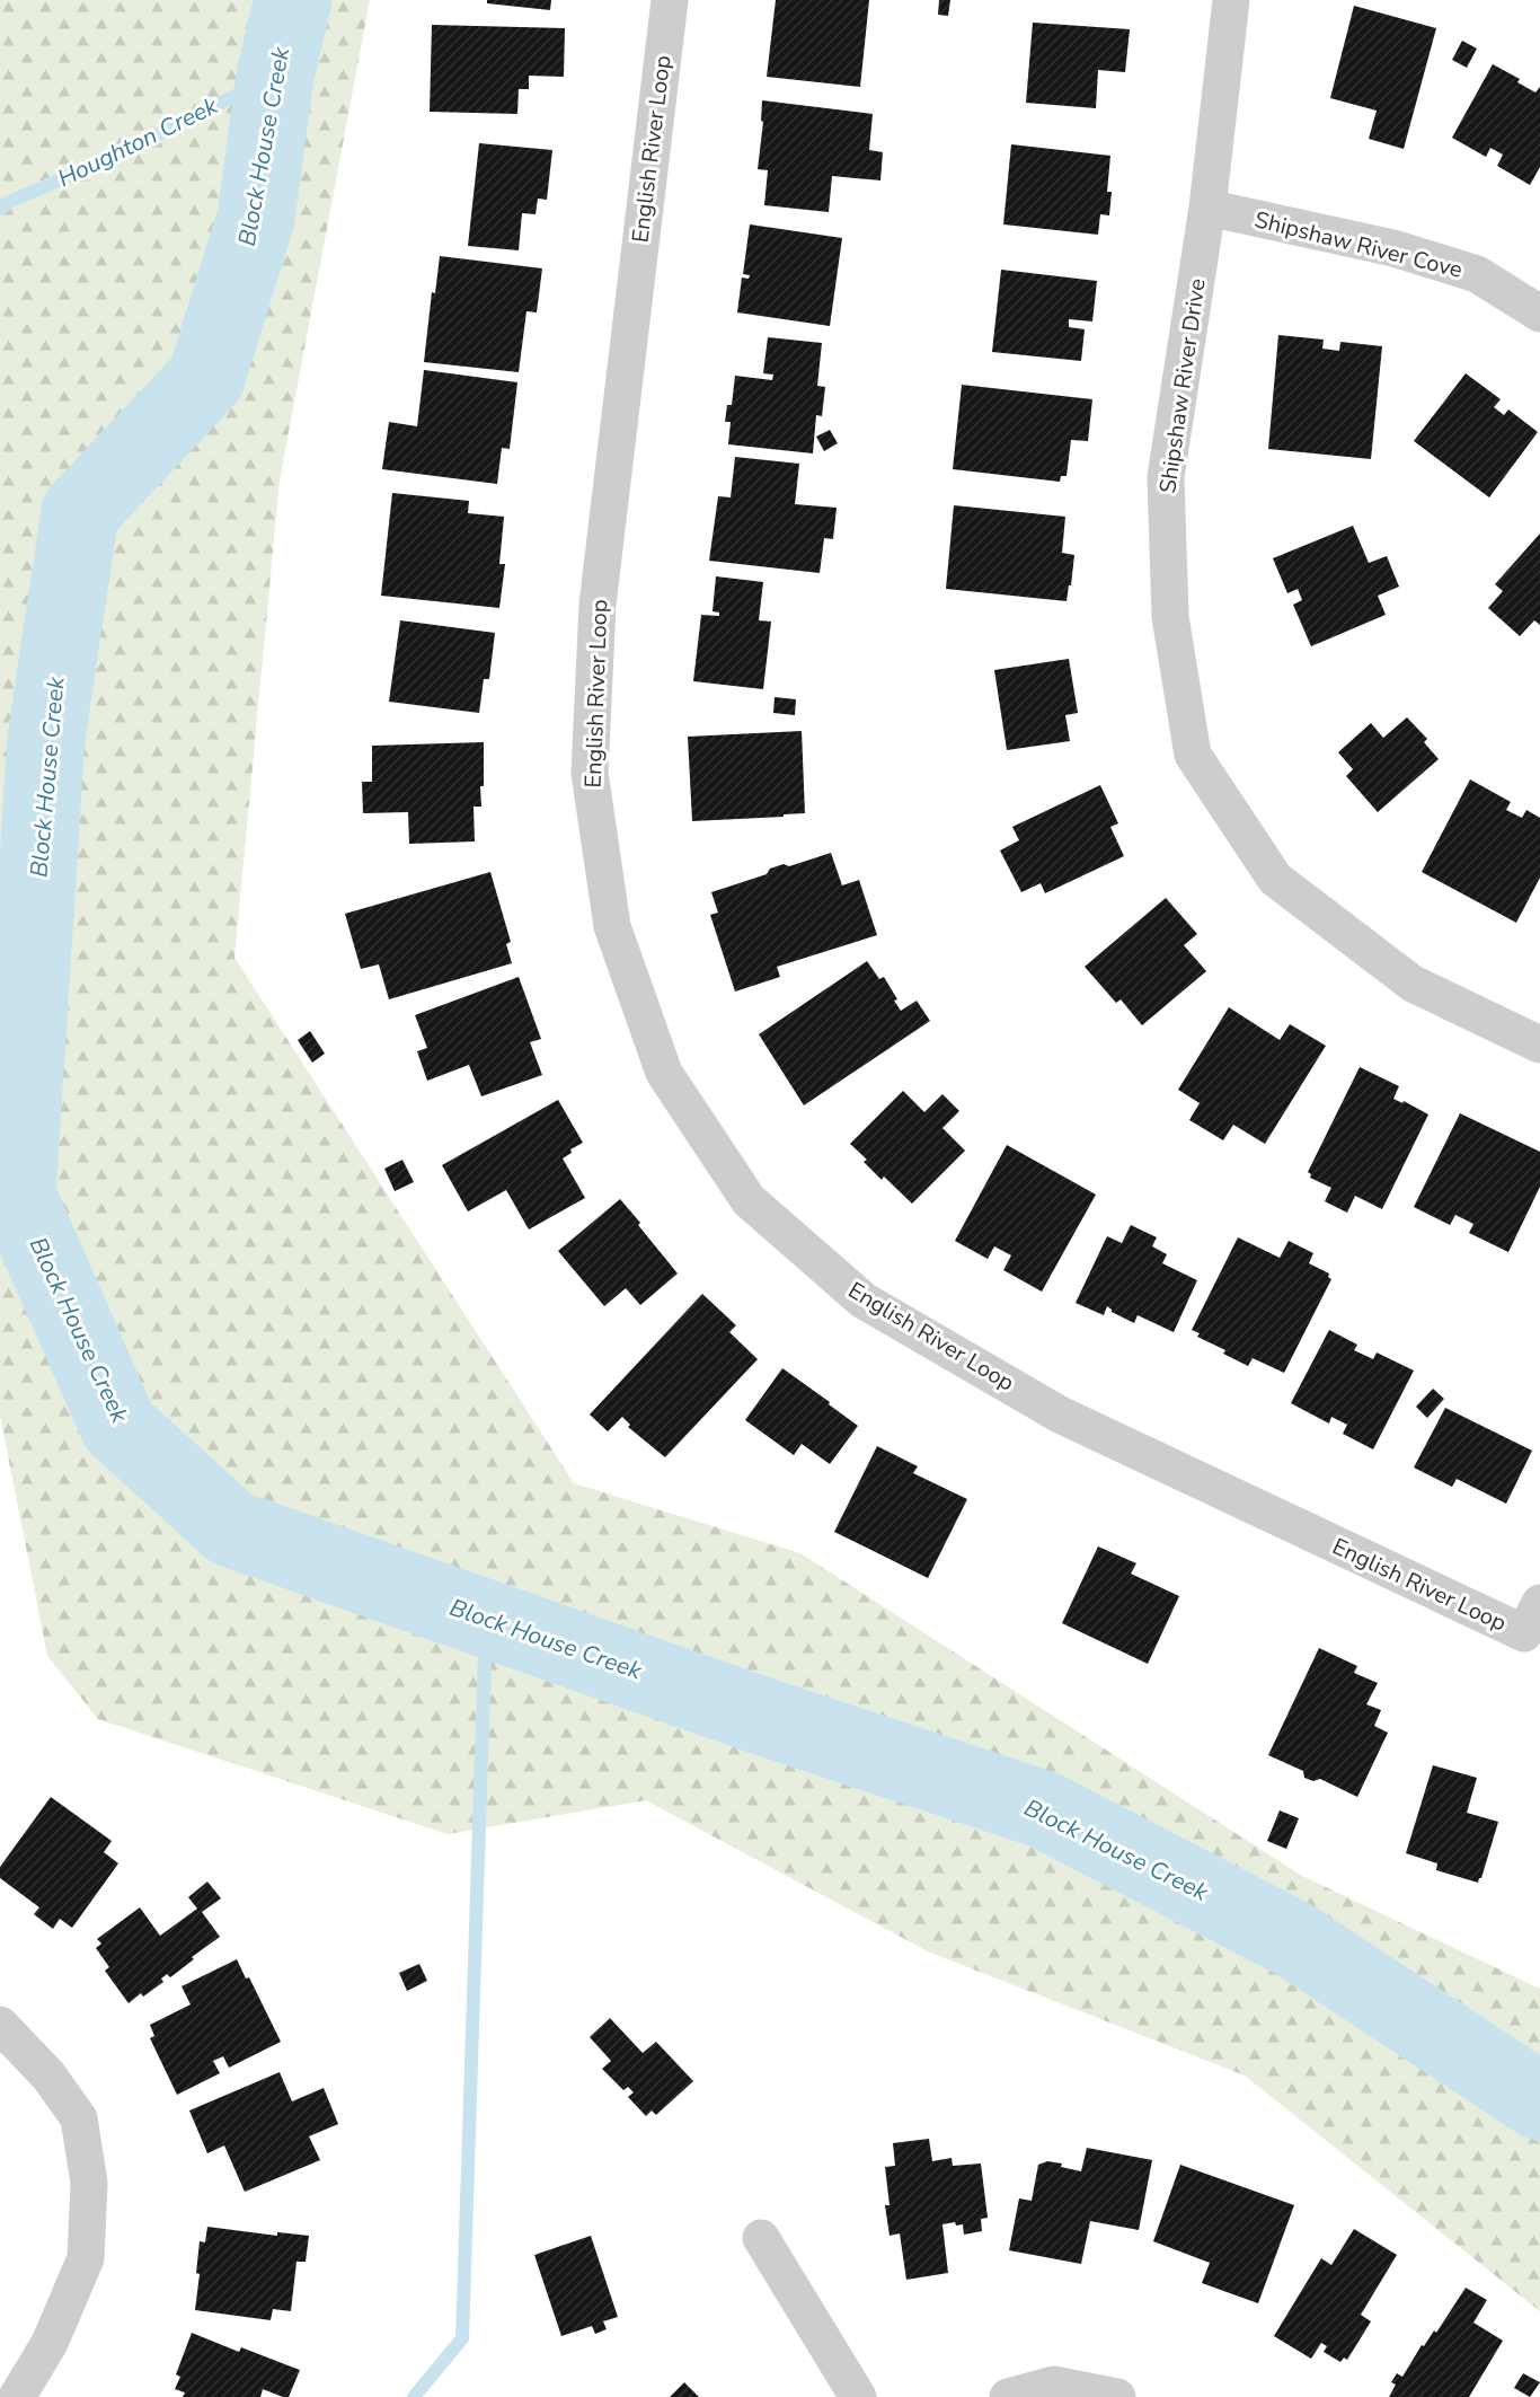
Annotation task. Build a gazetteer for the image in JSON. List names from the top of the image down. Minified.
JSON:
{"streets":{"street":["English River Loop","Shipshaw River Cove","Shipshaw River Drive"]},"crossings":[["Shipshaw River Cove","Shipshaw River Drive"]],"water":["Houghton Creek","Block House Creek"]}
